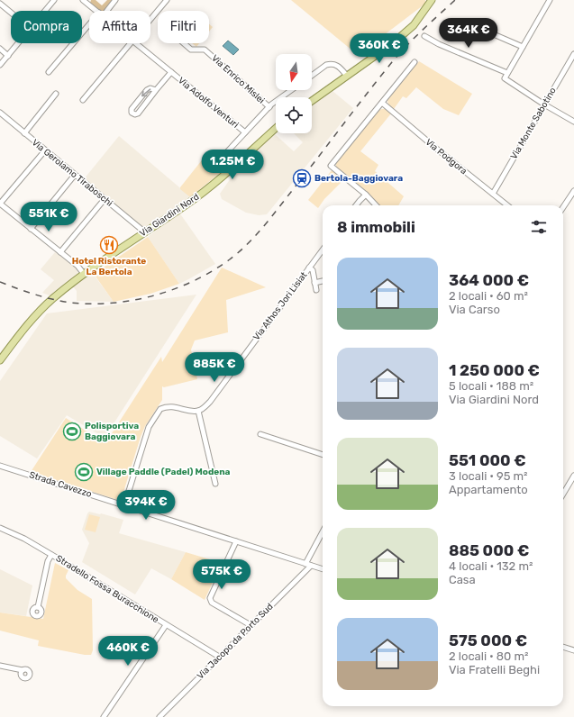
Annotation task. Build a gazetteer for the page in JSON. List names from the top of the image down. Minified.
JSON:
{"streets":{"main road":["Via Giardini Nord"],"street":["Via Enrico Mislei","Via Adolfo Venturi","Via Monte Sabotino","Via Podgora","Via Gerolamo Tiraboschi","Via Athos Jori Lisiat","Strada Cavezzo","Stradello Fossa Buracchione","Via Jacopo da Porto Sud"]},"crossings":[["Via Monte Sabotino","Via Podgora"],["Via Gerolamo Tiraboschi","Via Giardini Nord"],["Strada Cavezzo","Via Jacopo da Porto Sud"],["Stradello Fossa Buracchione","Via Jacopo da Porto Sud"]],"places":{"station":["Bertola-Baggiovara"],"restaurant":["Hotel Ristorante La Bertola"],"sports":["Polisportiva Baggiovara","Village Paddle (Padel) Modena"]},"north":"bottom","page":{"chip":["Compra","Affitta","Filtri"],"price":["364K €","360K €","1.25M €","551K €","885K €","394K €","575K €","460K €"],"heading":"8 immobili","list":[{"name":"364 000 €","note":"2 locali · 60 m² · Via Carso"},{"name":"1 250 000 €","note":"5 locali · 188 m² · Via Giardini Nord"},{"name":"551 000 €","note":"3 locali · 95 m² · Appartamento"},{"name":"885 000 €","note":"4 locali · 132 m² · Casa"},{"name":"575 000 €","note":"2 locali · 80 m² · Via Fratelli Beghi"}]}}
